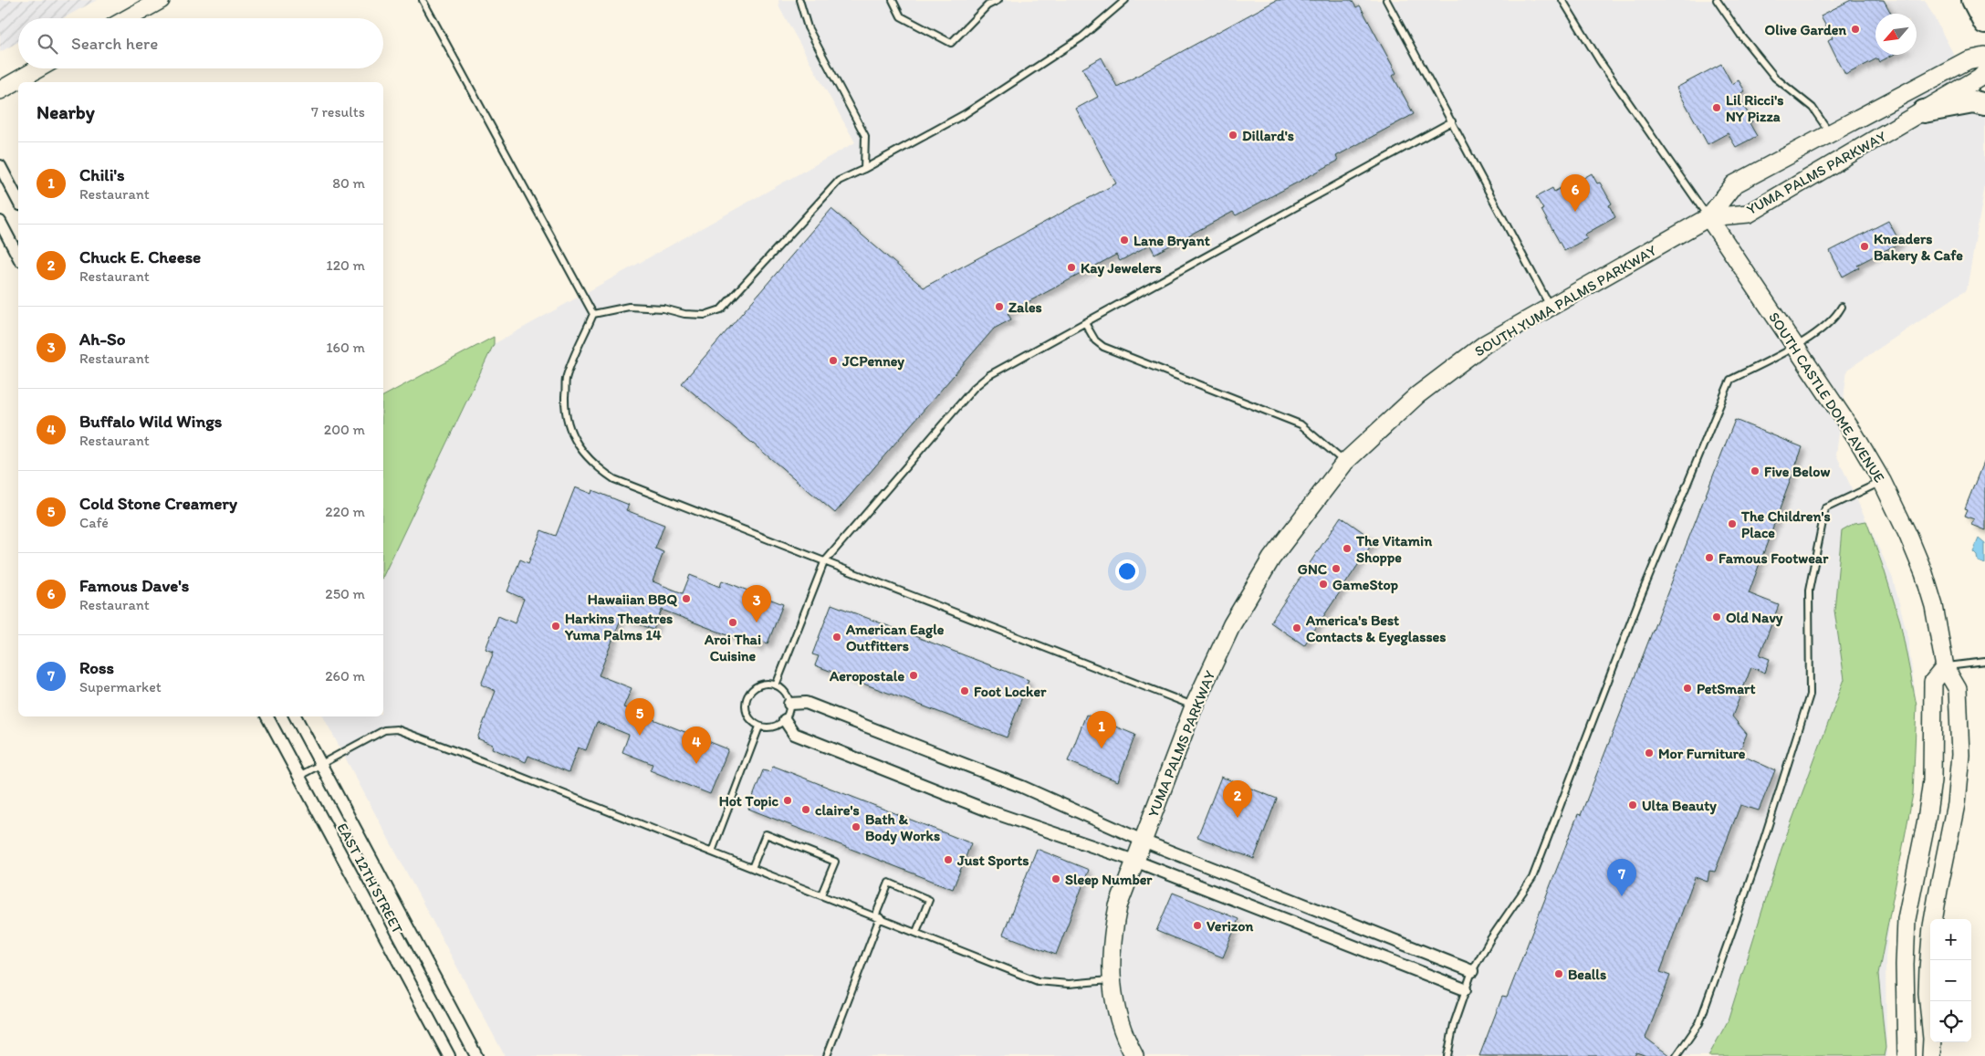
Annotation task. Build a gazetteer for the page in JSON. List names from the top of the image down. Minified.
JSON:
{"streets":{"street":["YUMA PALMS PARKWAY","SOUTH YUMA PALMS PARKWAY","SOUTH CASTLE DOME AVENUE","EAST 12TH STREET"]},"crossings":[["YUMA PALMS PARKWAY","SOUTH YUMA PALMS PARKWAY"],["YUMA PALMS PARKWAY","SOUTH CASTLE DOME AVENUE"],["SOUTH YUMA PALMS PARKWAY","SOUTH CASTLE DOME AVENUE"]],"places":["Olive Garden","Lil Ricci's NY Pizza","Dillard's","Lane Bryant","Kneaders Bakery & Cafe","Kay Jewelers","Zales","JCPenney","Five Below","The Children's Place","The Vitamin Shoppe","Famous Footwear","GNC","GameStop","Hawaiian BBQ","Old Navy","Aroi Thai Cuisine","Harkins Theatres Yuma Palms 14","America's Best Contacts & Eyeglasses","American Eagle Outfitters","Aeropostale","PetSmart","Foot Locker","Mor Furniture","Hot Topic","Ulta Beauty","claire's","Bath & Body Works","Just Sports","Sleep Number","Verizon","Bealls"],"north":"bottom left","page":{"search":"Search here","heading":["Nearby","7 results"],"list":[{"mark":"1","name":"Chili's","note":"Restaurant","value":"80 m"},{"mark":"2","name":"Chuck E. Cheese","note":"Restaurant","value":"120 m"},{"mark":"3","name":"Ah-So","note":"Restaurant","value":"160 m"},{"mark":"4","name":"Buffalo Wild Wings","note":"Restaurant","value":"200 m"},{"mark":"5","name":"Cold Stone Creamery","note":"Café","value":"220 m"},{"mark":"6","name":"Famous Dave's","note":"Restaurant","value":"250 m"},{"mark":"7","name":"Ross","note":"Supermarket","value":"260 m"}],"pins":["6","3","5","1","4","2","7"],"map_buttons":["+","−"]}}
